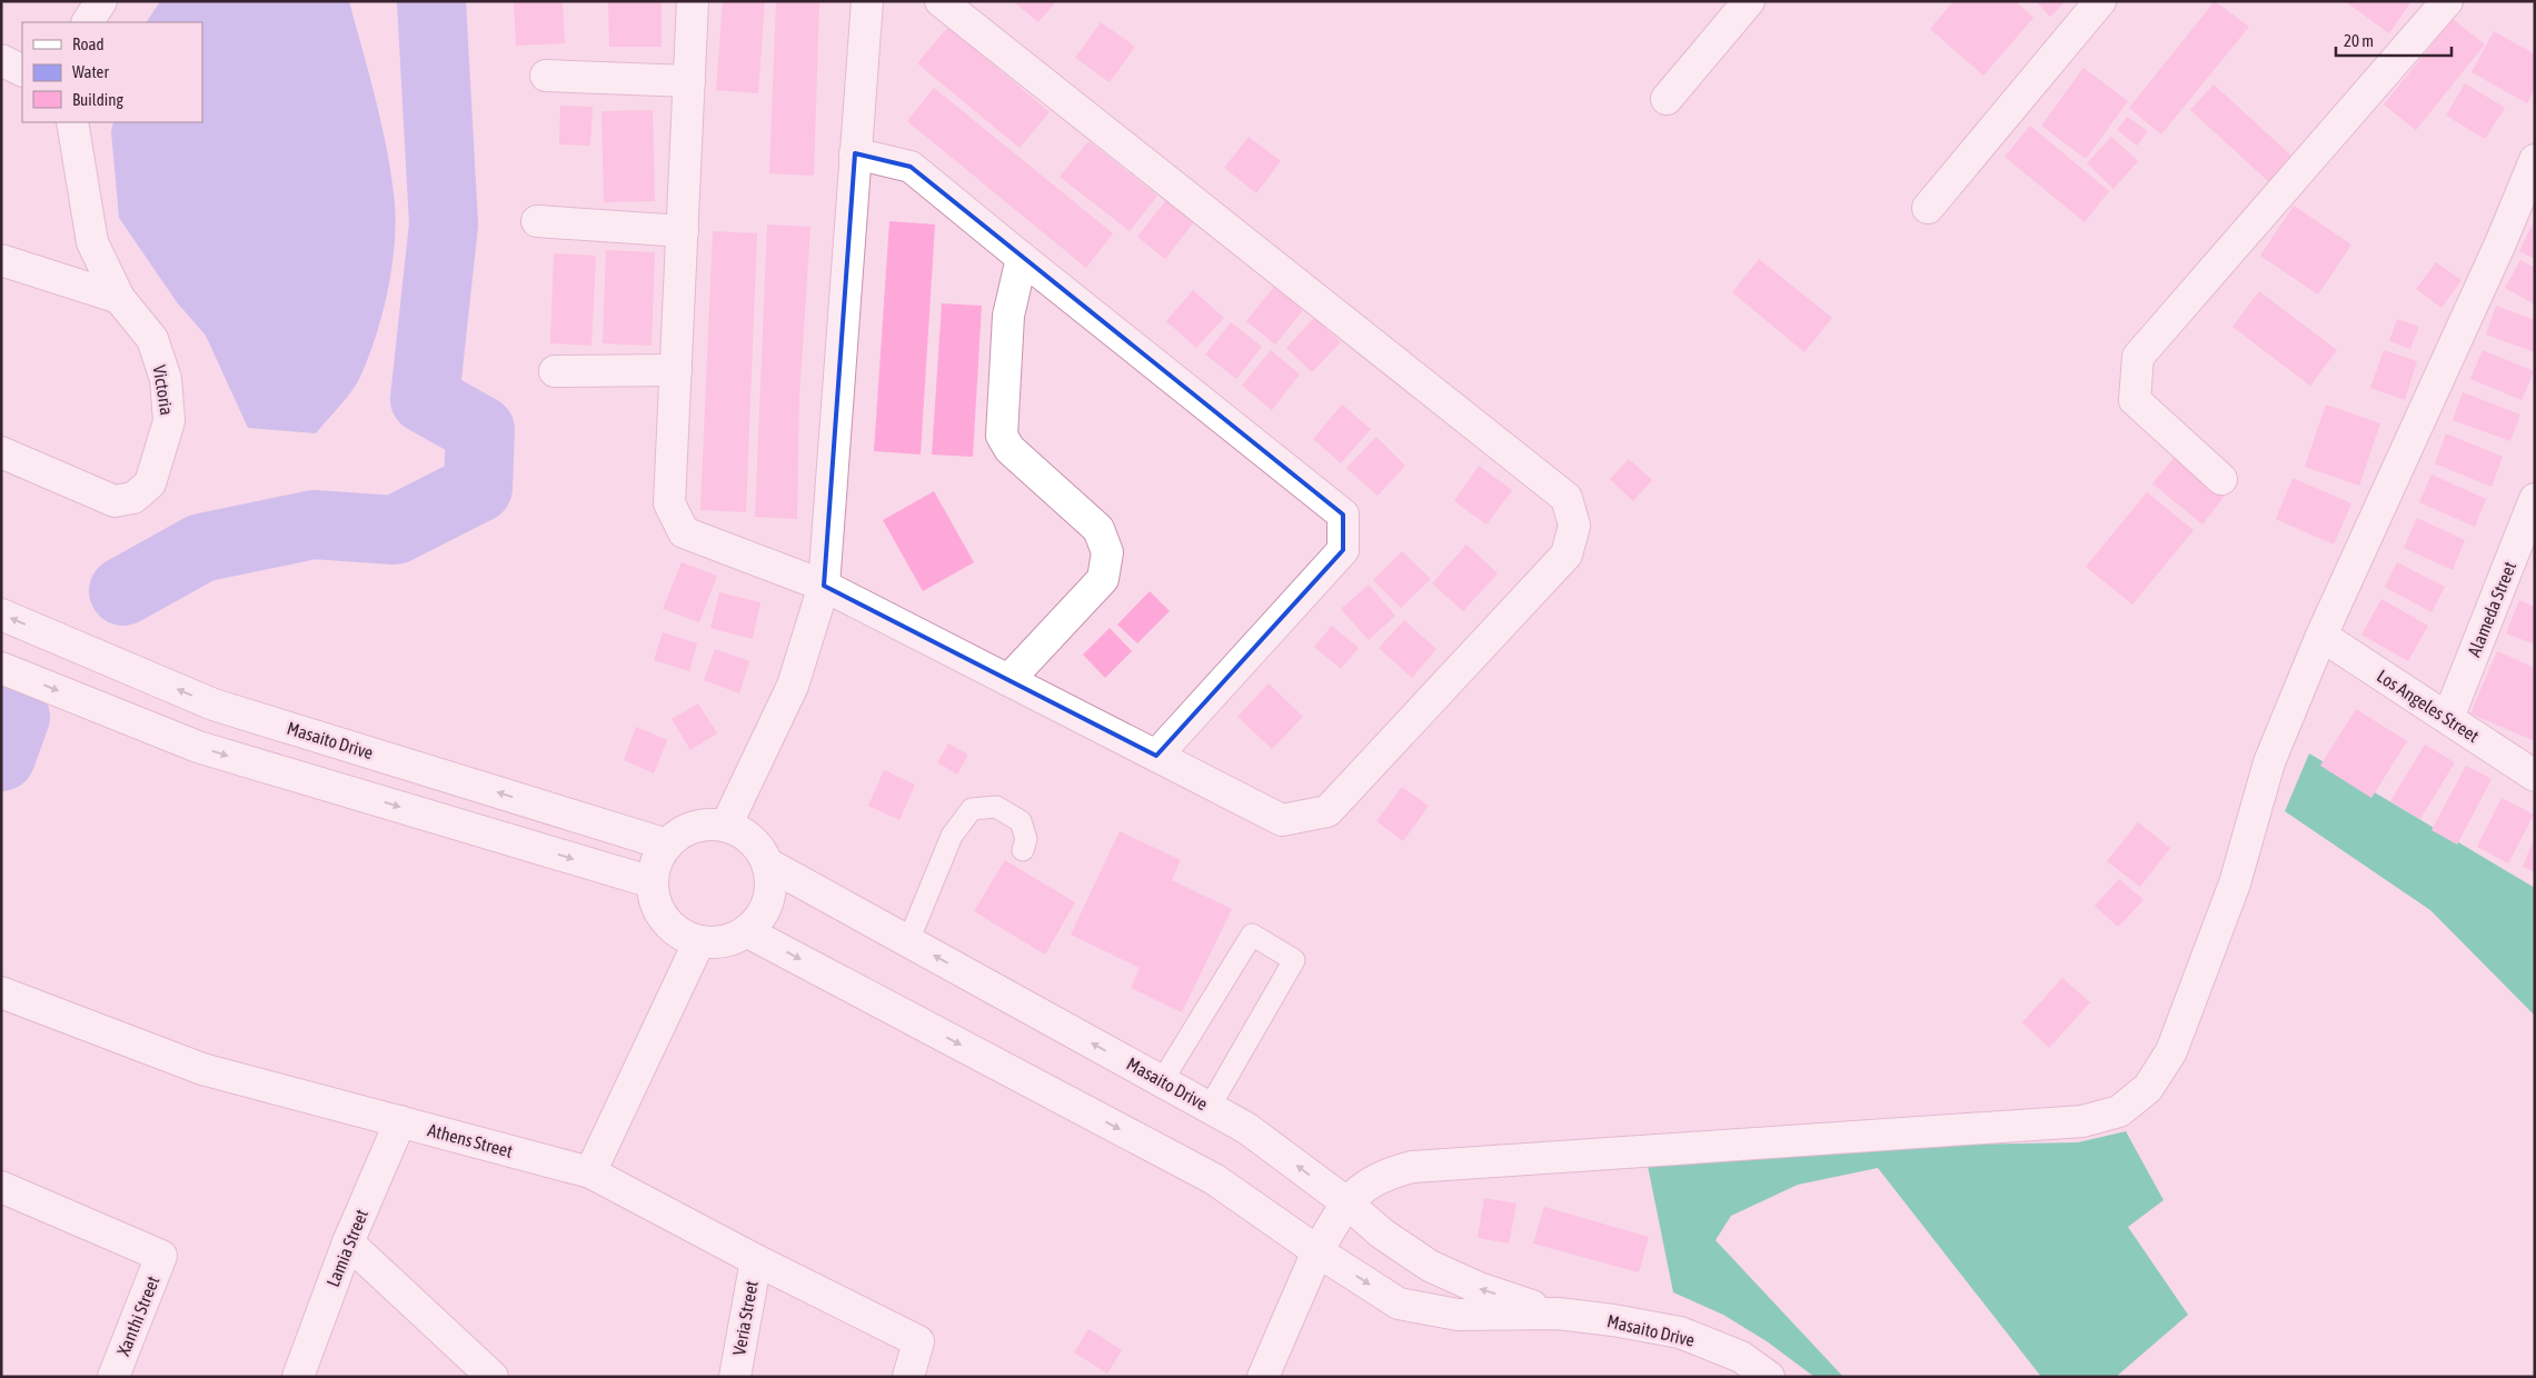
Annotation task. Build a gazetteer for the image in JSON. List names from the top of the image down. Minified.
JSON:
{"streets":{"street":["Victoria","Alameda Street","Los Angeles Street","Masaito Drive","Athens Street","Lamia Street","Xanthi Street","Veria Street"]},"crossings":[["Alameda Street","Los Angeles Street"],["Athens Street","Lamia Street"],["Athens Street","Veria Street"]],"legend":["Road","Water","Building"],"scale_bar":"20 m"}
